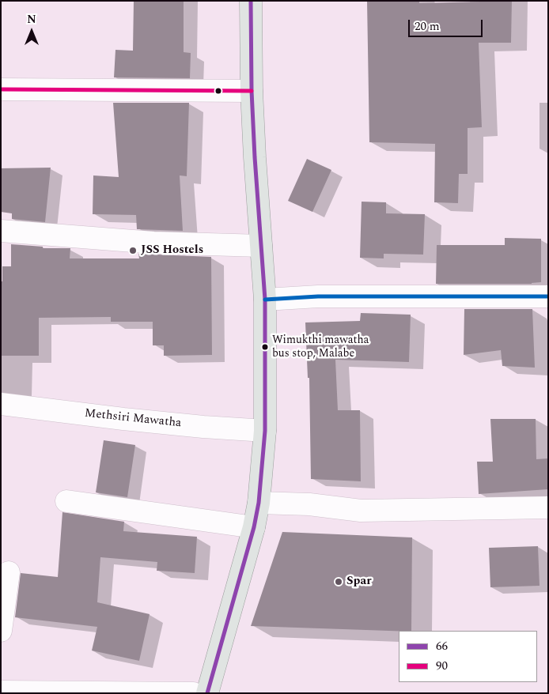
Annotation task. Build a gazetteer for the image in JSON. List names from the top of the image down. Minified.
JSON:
{"streets":{"street":["Methsiri Mawatha"]},"places":["JSS Hostels","Wimukthi mawatha bus stop, Malabe","Spar"],"lines":["transit line 66","transit line 90"],"legend":["66","90"],"scale_bar":"20 m","north":"top"}
